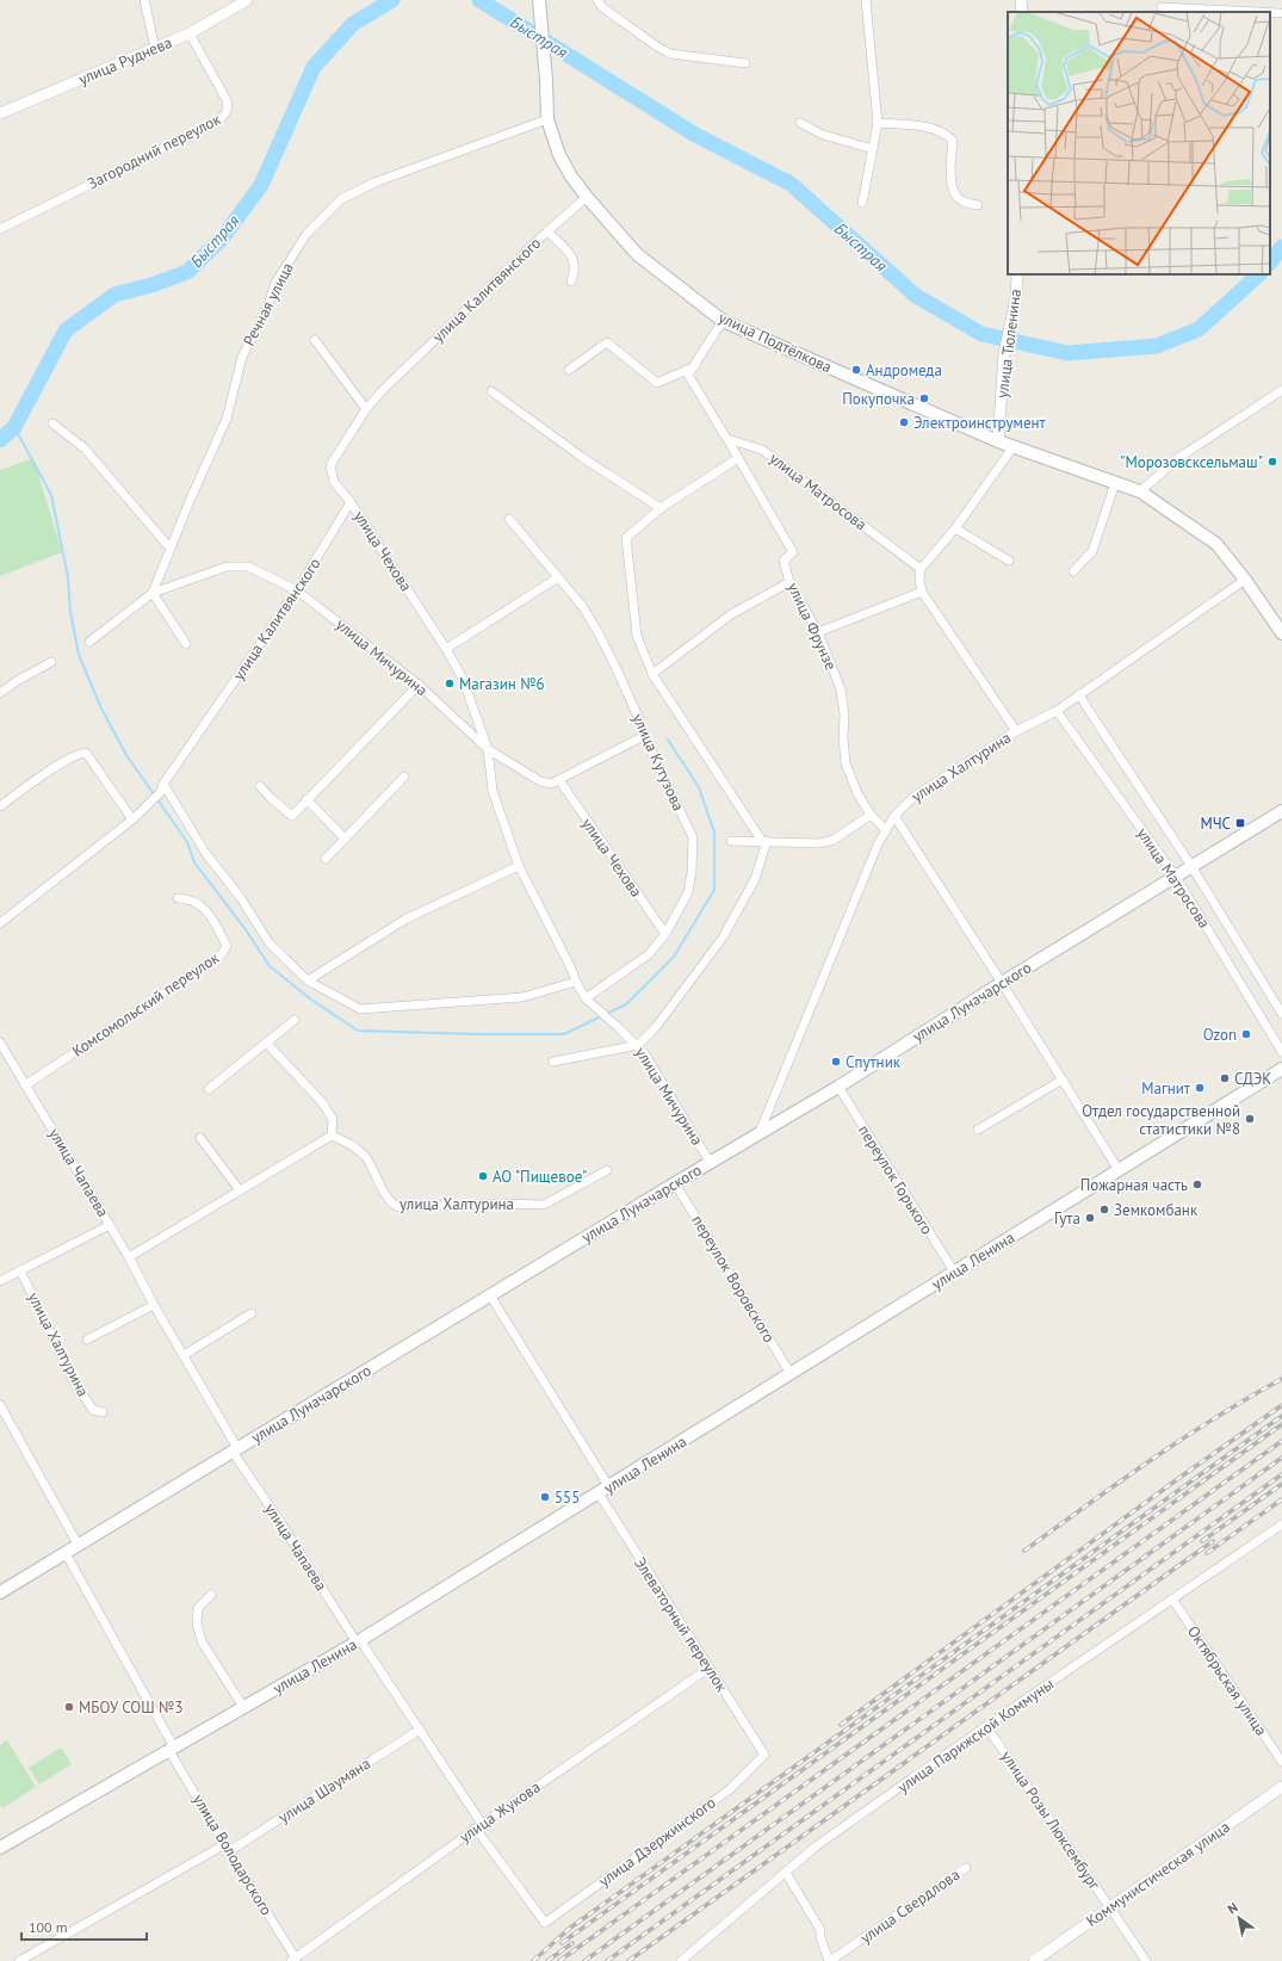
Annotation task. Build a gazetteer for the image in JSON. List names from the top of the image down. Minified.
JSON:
{"streets":{"main road":["улица Подтёлкова","улица Луначарского","улица Ленина"],"street":["улица Руднева","Загородний переулок","улица Калитвянского","Речная улица","улица Тюленина","улица Матросова","улица Чехова","улица Фрунзе","улица Мичурина","улица Кутузова","улица Халтурина","Комсомольский переулок","улица Чапаева","переулок Горького","переулок Воровского","Элеваторный переулок","Октябрьская улица","улица Парижской Коммуны","улица Шаумяна","улица Жукова","улица Розы Люксембург","улица Дзержинского","улица Володарского","Коммунистическая улица","улица Свердлова"]},"crossings":[["улица Руднева","Загородний переулок"],["улица Калитвянского","улица Подтёлкова"],["улица Калитвянского","улица Чехова"],["улица Калитвянского","улица Мичурина"],["Речная улица","улица Подтёлкова"],["Речная улица","улица Мичурина"],["улица Подтёлкова","улица Тюленина"],["улица Подтёлкова","улица Халтурина"],["улица Матросова","улица Халтурина"],["улица Матросова","улица Луначарского"],["улица Чехова","улица Мичурина"],["улица Чехова","улица Кутузова"],["улица Фрунзе","улица Халтурина"],["улица Мичурина","улица Кутузова"],["улица Мичурина","улица Луначарского"],["улица Халтурина","улица Луначарского"],["улица Луначарского","улица Чапаева"],["улица Луначарского","переулок Горького"],["улица Луначарского","переулок Воровского"],["улица Луначарского","улица Володарского"],["Комсомольский переулок","улица Чапаева"],["улица Чапаева","улица Ленина"],["улица Чапаева","улица Шаумяна"],["улица Чапаева","улица Жукова"],["улица Чапаева","улица Дзержинского"],["переулок Горького","улица Ленина"],["улица Ленина","переулок Воровского"],["улица Ленина","Элеваторный переулок"],["улица Ленина","улица Володарского"],["Элеваторный переулок","улица Жукова"],["Элеваторный переулок","улица Дзержинского"],["Октябрьская улица","улица Парижской Коммуны"],["улица Парижской Коммуны","улица Розы Люксембург"],["улица Парижской Коммуны","улица Свердлова"],["улица Шаумяна","улица Володарского"],["улица Жукова","улица Володарского"],["улица Розы Люксембург","Коммунистическая улица"]],"water":["Быстрая"],"places":{"other":["Андромеда","Покупочка","Электроинструмент","\"Морозовсксельмаш\"","Магазин №6","Ozon","Спутник","СДЭК","Магнит","Отдел государственной статистики №8","АО \"Пищевое\"","Пожарная часть","Земкомбанк","Гута","555","МБОУ СОШ №3"],"transit":["МЧС"]},"scale_bar":"100 m","north":"top left"}
